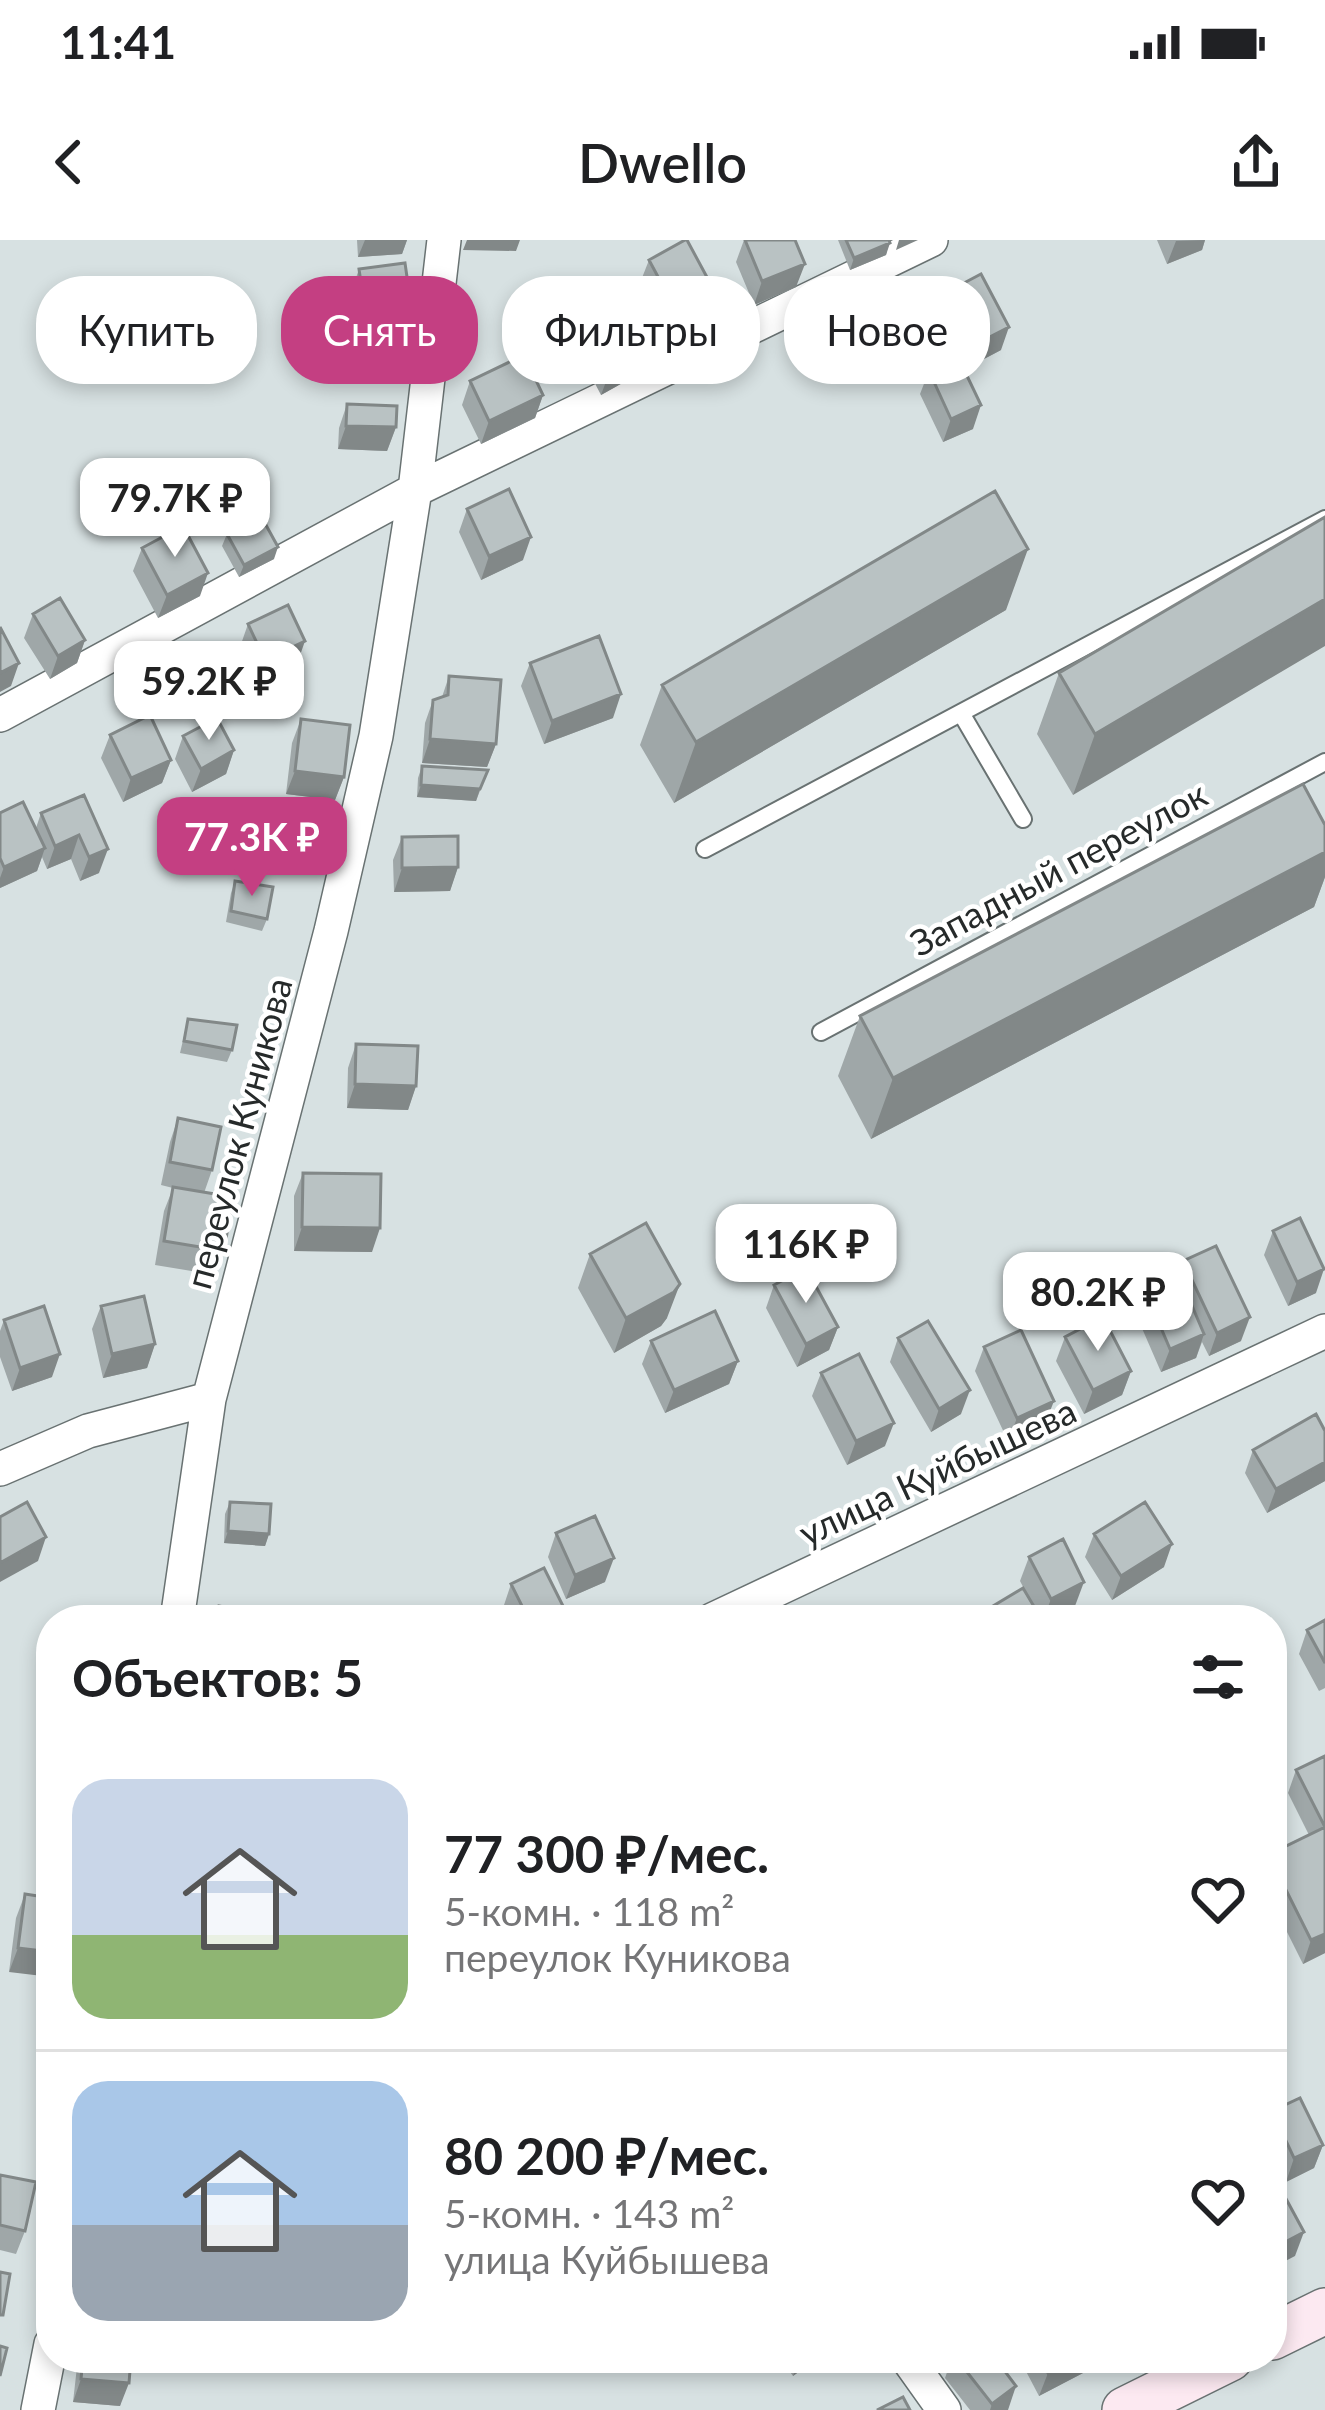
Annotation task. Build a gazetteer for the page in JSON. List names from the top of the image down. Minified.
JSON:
{"streets":{"street":["переулок Куникова","улица Куйбышева"],"lane":["Западный переулок"]},"page":{"status":"11:41","header":"Dwello","chip":["Купить","Снять","Фильтры","Новое"],"price":["79.7K ₽","59.2K ₽","77.3K ₽","116K ₽","80.2K ₽"],"heading":"Объектов: 5","list":[{"name":"77 300 ₽/мес.","note":"5-комн. · 118 m² · переулок Куникова"},{"name":"80 200 ₽/мес.","note":"5-комн. · 143 m² · улица Куйбышева"}]}}
